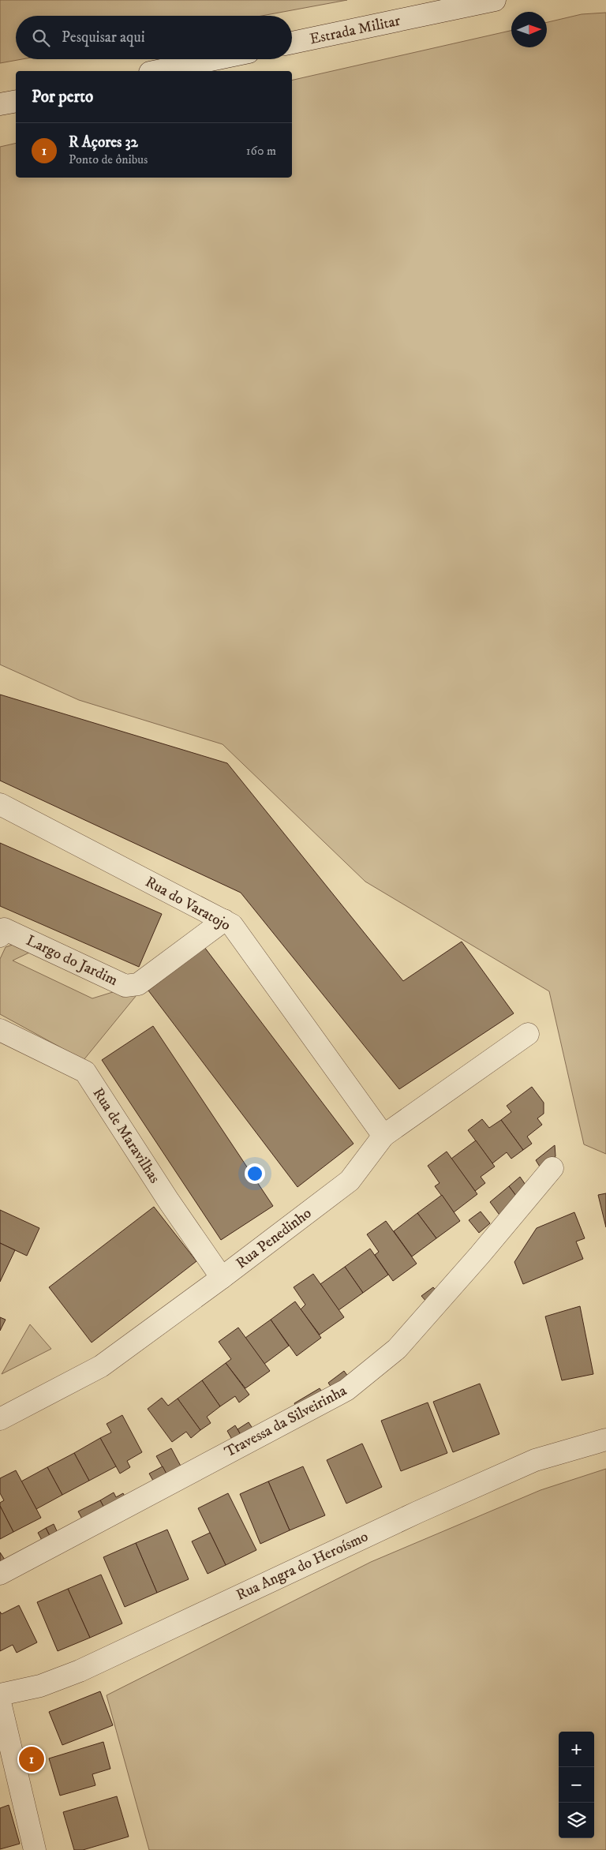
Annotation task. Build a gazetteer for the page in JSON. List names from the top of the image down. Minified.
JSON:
{"streets":{"street":["Estrada Militar","Rua do Varatojo","Largo do Jardim","Rua de Maravilhas","Rua Penedinho","Travessa da Silveirinha","Rua Angra do Heroísmo"]},"crossings":[["Rua do Varatojo","Largo do Jardim"],["Rua do Varatojo","Rua Penedinho"],["Rua de Maravilhas","Rua Penedinho"]],"north":"right","page":{"search":"Pesquisar aqui","heading":"Por perto","list":[{"mark":"1","name":"R Açores 32","note":"Ponto de ônibus","value":"160 m"}],"map_buttons":["+","−"],"pins":"1"}}
